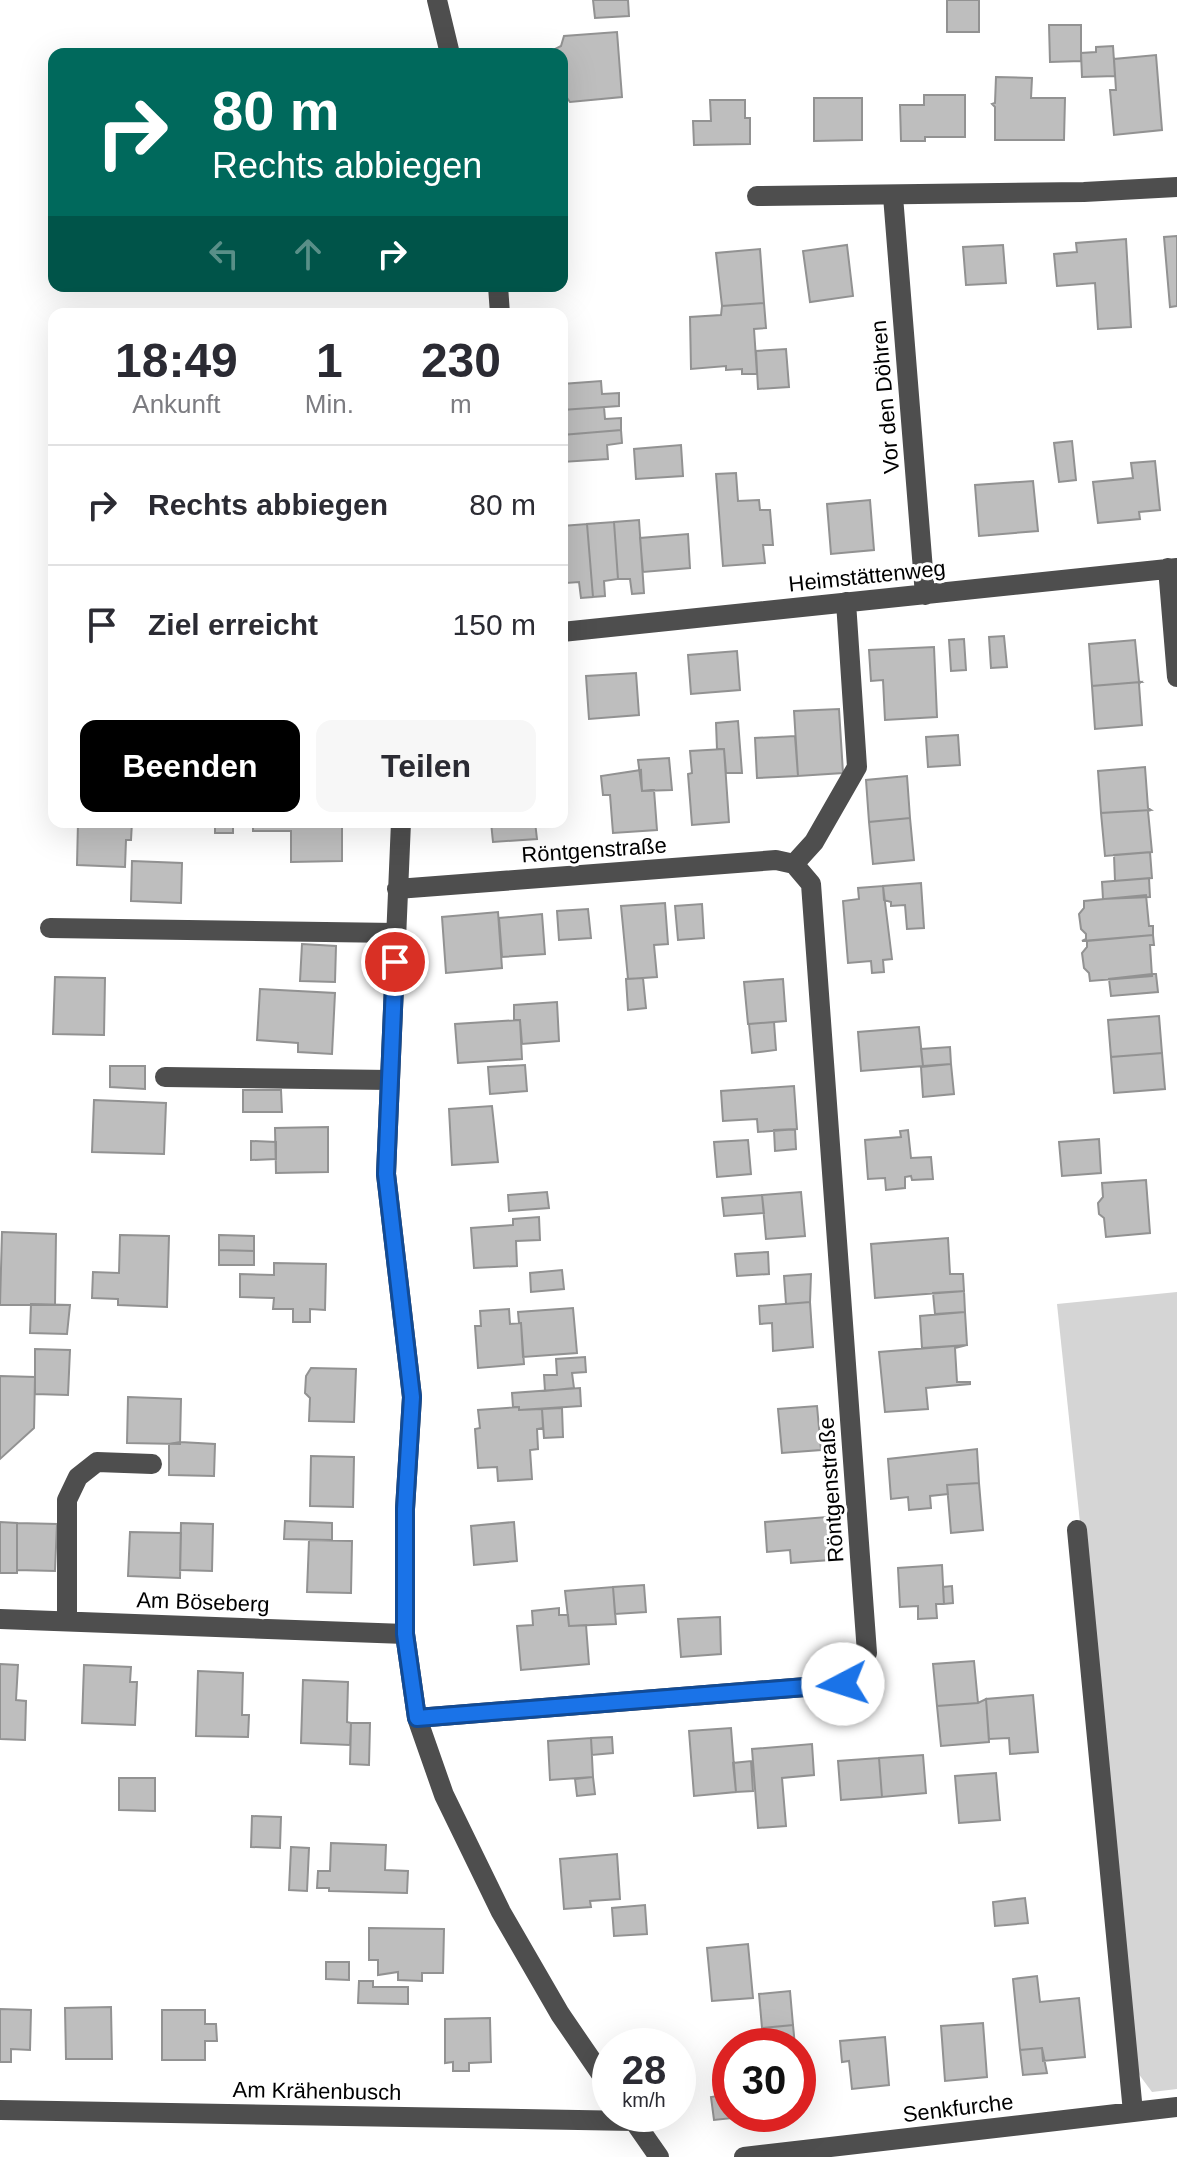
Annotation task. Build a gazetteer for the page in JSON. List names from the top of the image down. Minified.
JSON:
{"streets":{"street":["Vor den Döhren","Heimstättenweg","Röntgenstraße","Am Böseberg","Am Krähenbusch","Senkfurche"]},"crossings":[["Vor den Döhren","Heimstättenweg"]],"page":{"turn":["80 m","Rechts abbiegen"],"eta":["18:49","Ankunft","1","Min.","230","m"],"list":[{"name":"Rechts abbiegen","value":"80 m"},{"name":"Ziel erreicht","value":"150 m"}],"buttons":["Beenden","Teilen"],"speed":"28 km/h","limit":"30"}}
